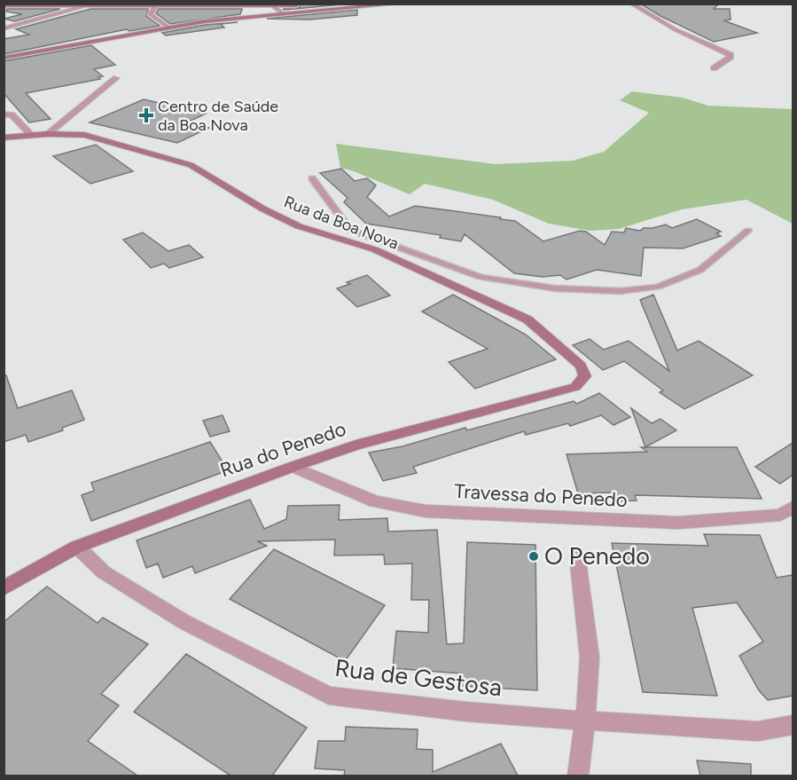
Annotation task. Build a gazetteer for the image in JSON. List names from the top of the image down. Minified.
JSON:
{"streets":{"street":["Rua da Boa Nova","Rua do Penedo","Travessa do Penedo","Rua de Gestosa"]},"crossings":[["Rua da Boa Nova","Rua do Penedo"],["Rua do Penedo","Travessa do Penedo"],["Rua do Penedo","Rua de Gestosa"]],"places":{"health":["Centro de Saúde da Boa Nova"],"other":["O Penedo"]}}
